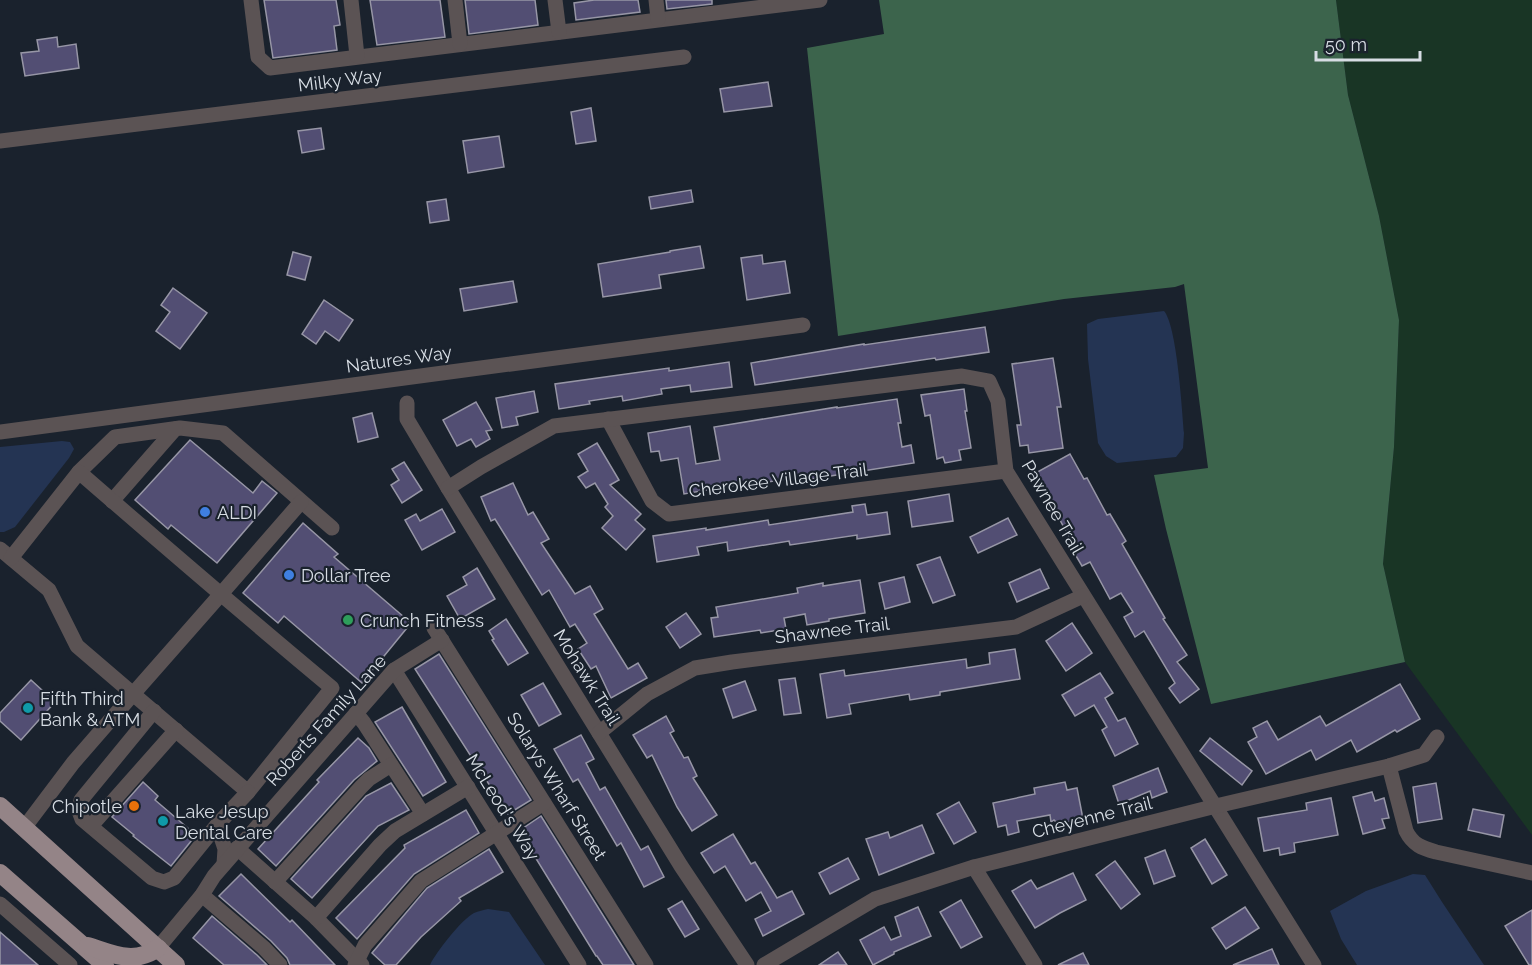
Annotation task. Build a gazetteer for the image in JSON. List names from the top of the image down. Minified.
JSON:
{"streets":{"street":["Milky Way","Natures Way","Cherokee Village Trail","Pawnee Trail","Shawnee Trail","Mohawk Trail","Roberts Family Lane","Solarys Wharf Street","McLeod's Way","Cheyenne Trail"]},"crossings":[["Cherokee Village Trail","Pawnee Trail"],["Pawnee Trail","Shawnee Trail"],["Pawnee Trail","Mohawk Trail"],["Pawnee Trail","Cheyenne Trail"],["Shawnee Trail","Mohawk Trail"],["Roberts Family Lane","Solarys Wharf Street"],["Roberts Family Lane","McLeod's Way"]],"places":["ALDI","Dollar Tree","Crunch Fitness","Fifth Third Bank & ATM","Chipotle","Lake Jesup Dental Care"],"scale_bar":"50 m"}
